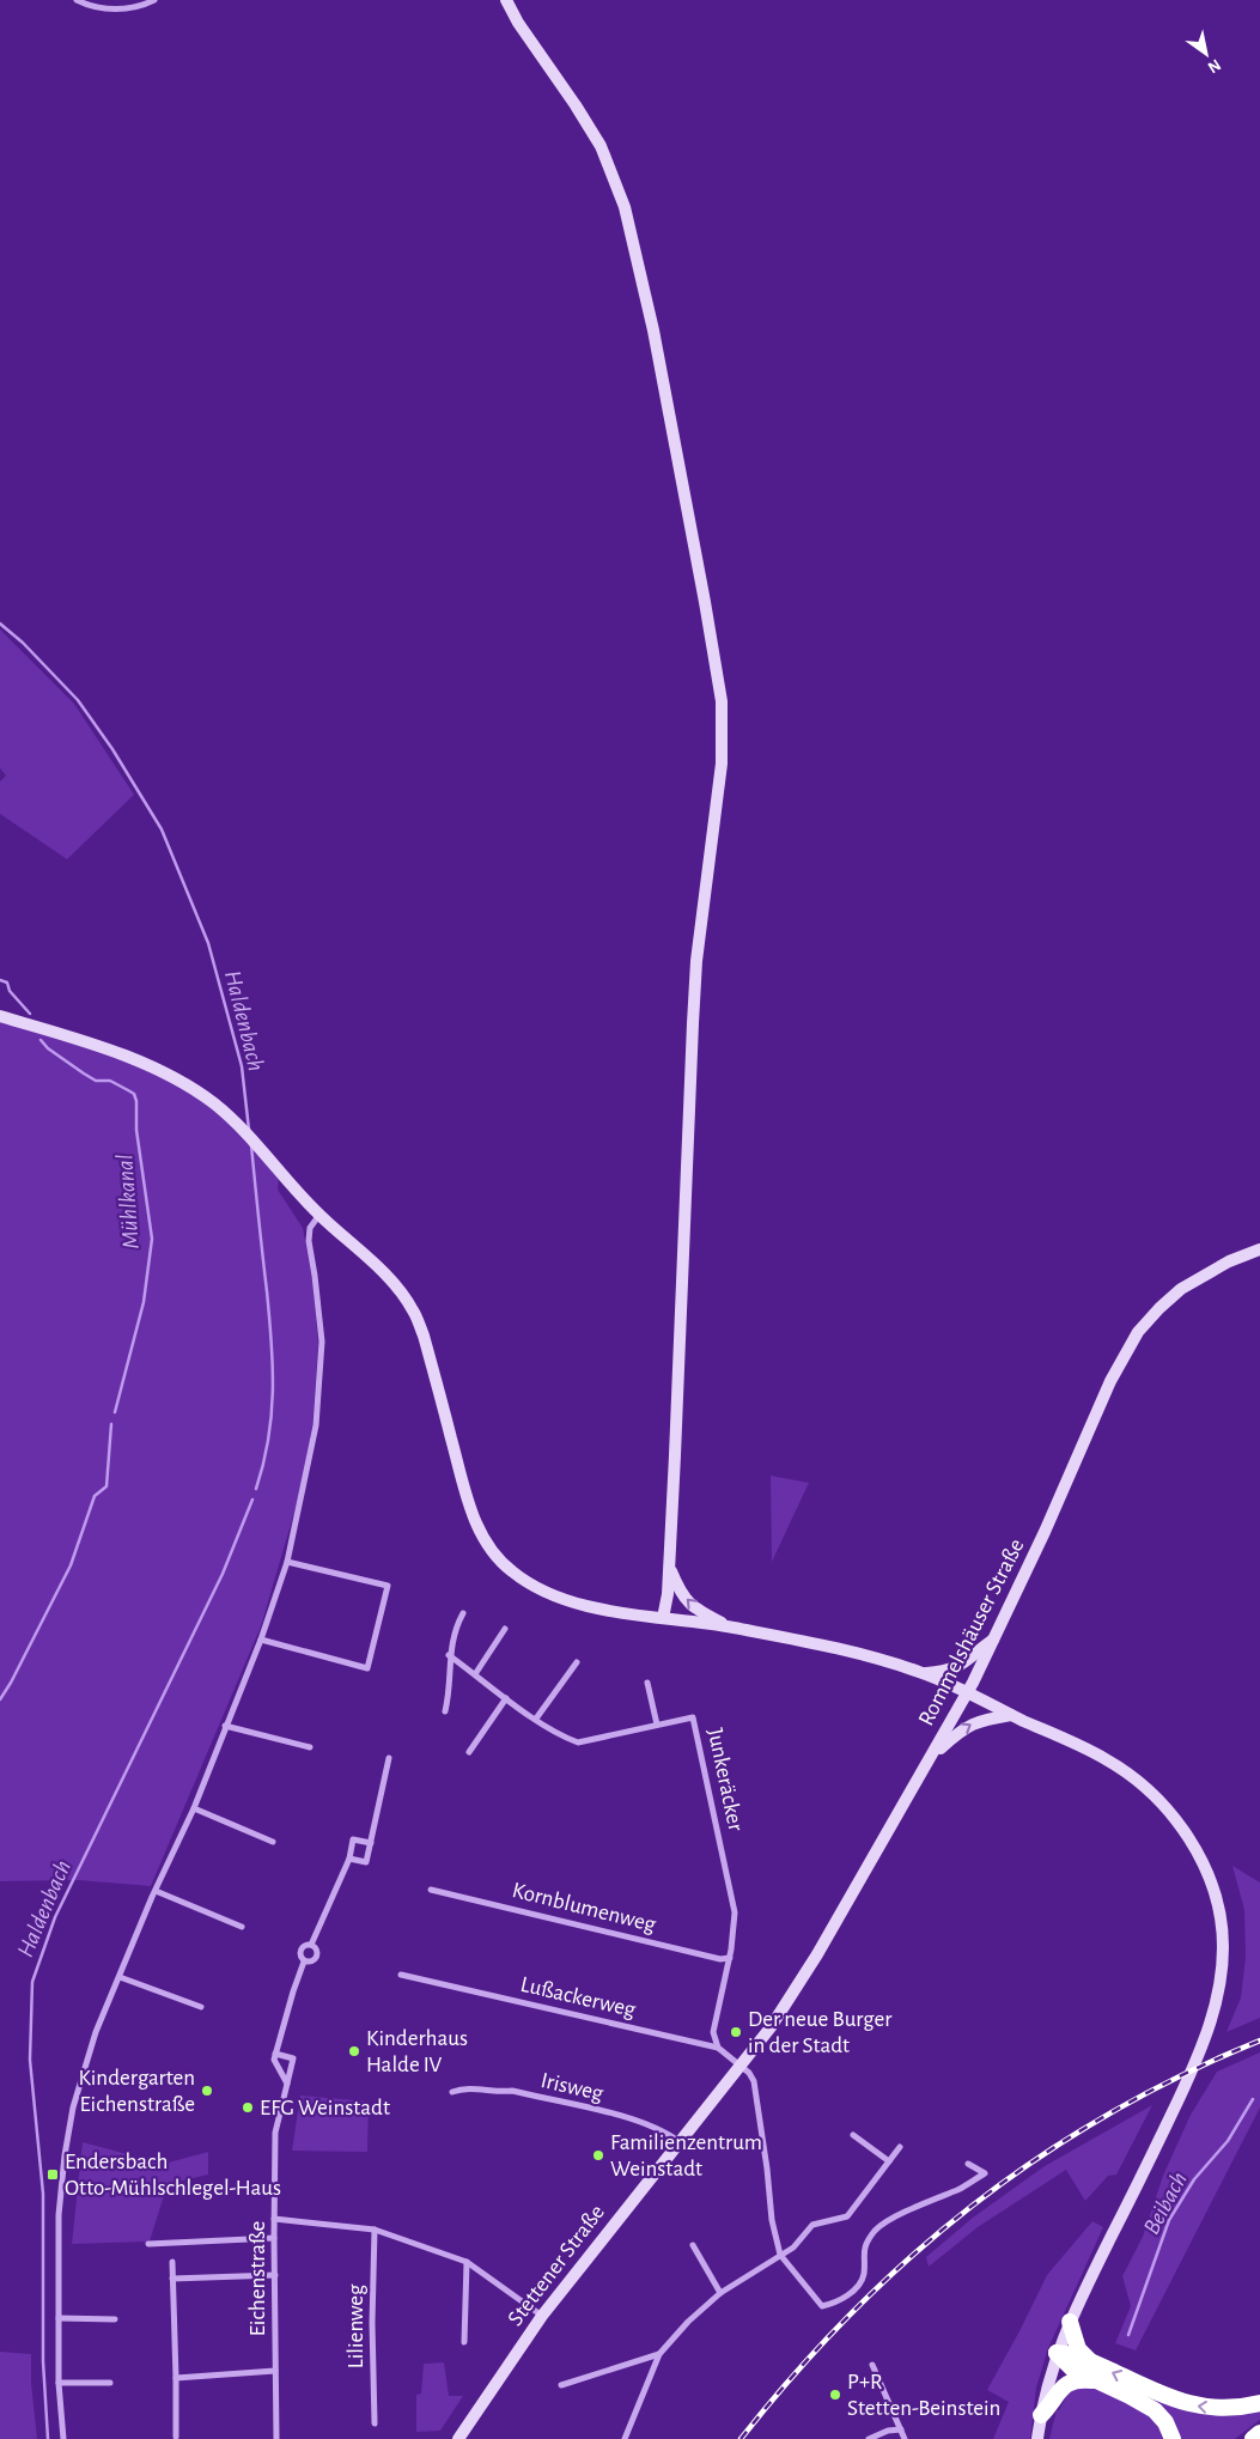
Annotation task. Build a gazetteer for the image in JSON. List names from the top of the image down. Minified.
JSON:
{"streets":{"main road":["Rommelshäuser Straße","Stettener Straße"],"street":["Junkeräcker","Kornblumenweg","Lußackerweg","Irisweg","Eichenstraße","Lilienweg"]},"crossings":[["Rommelshäuser Straße","Lußackerweg"],["Rommelshäuser Straße","Stettener Straße"],["Junkeräcker","Kornblumenweg"],["Junkeräcker","Lußackerweg"],["Lußackerweg","Stettener Straße"],["Irisweg","Stettener Straße"]],"water":["Haldenbach","Mühlkanal","Beibach"],"places":{"other":["Der neue Burger in der Stadt","Kinderhaus Halde IV","Kindergarten Eichenstraße","EFG Weinstadt","Familienzentrum Weinstadt","P+R Stetten-Beinstein"],"transit":["Endersbach Otto-Mühlschlegel-Haus"]},"north":"bottom right"}
